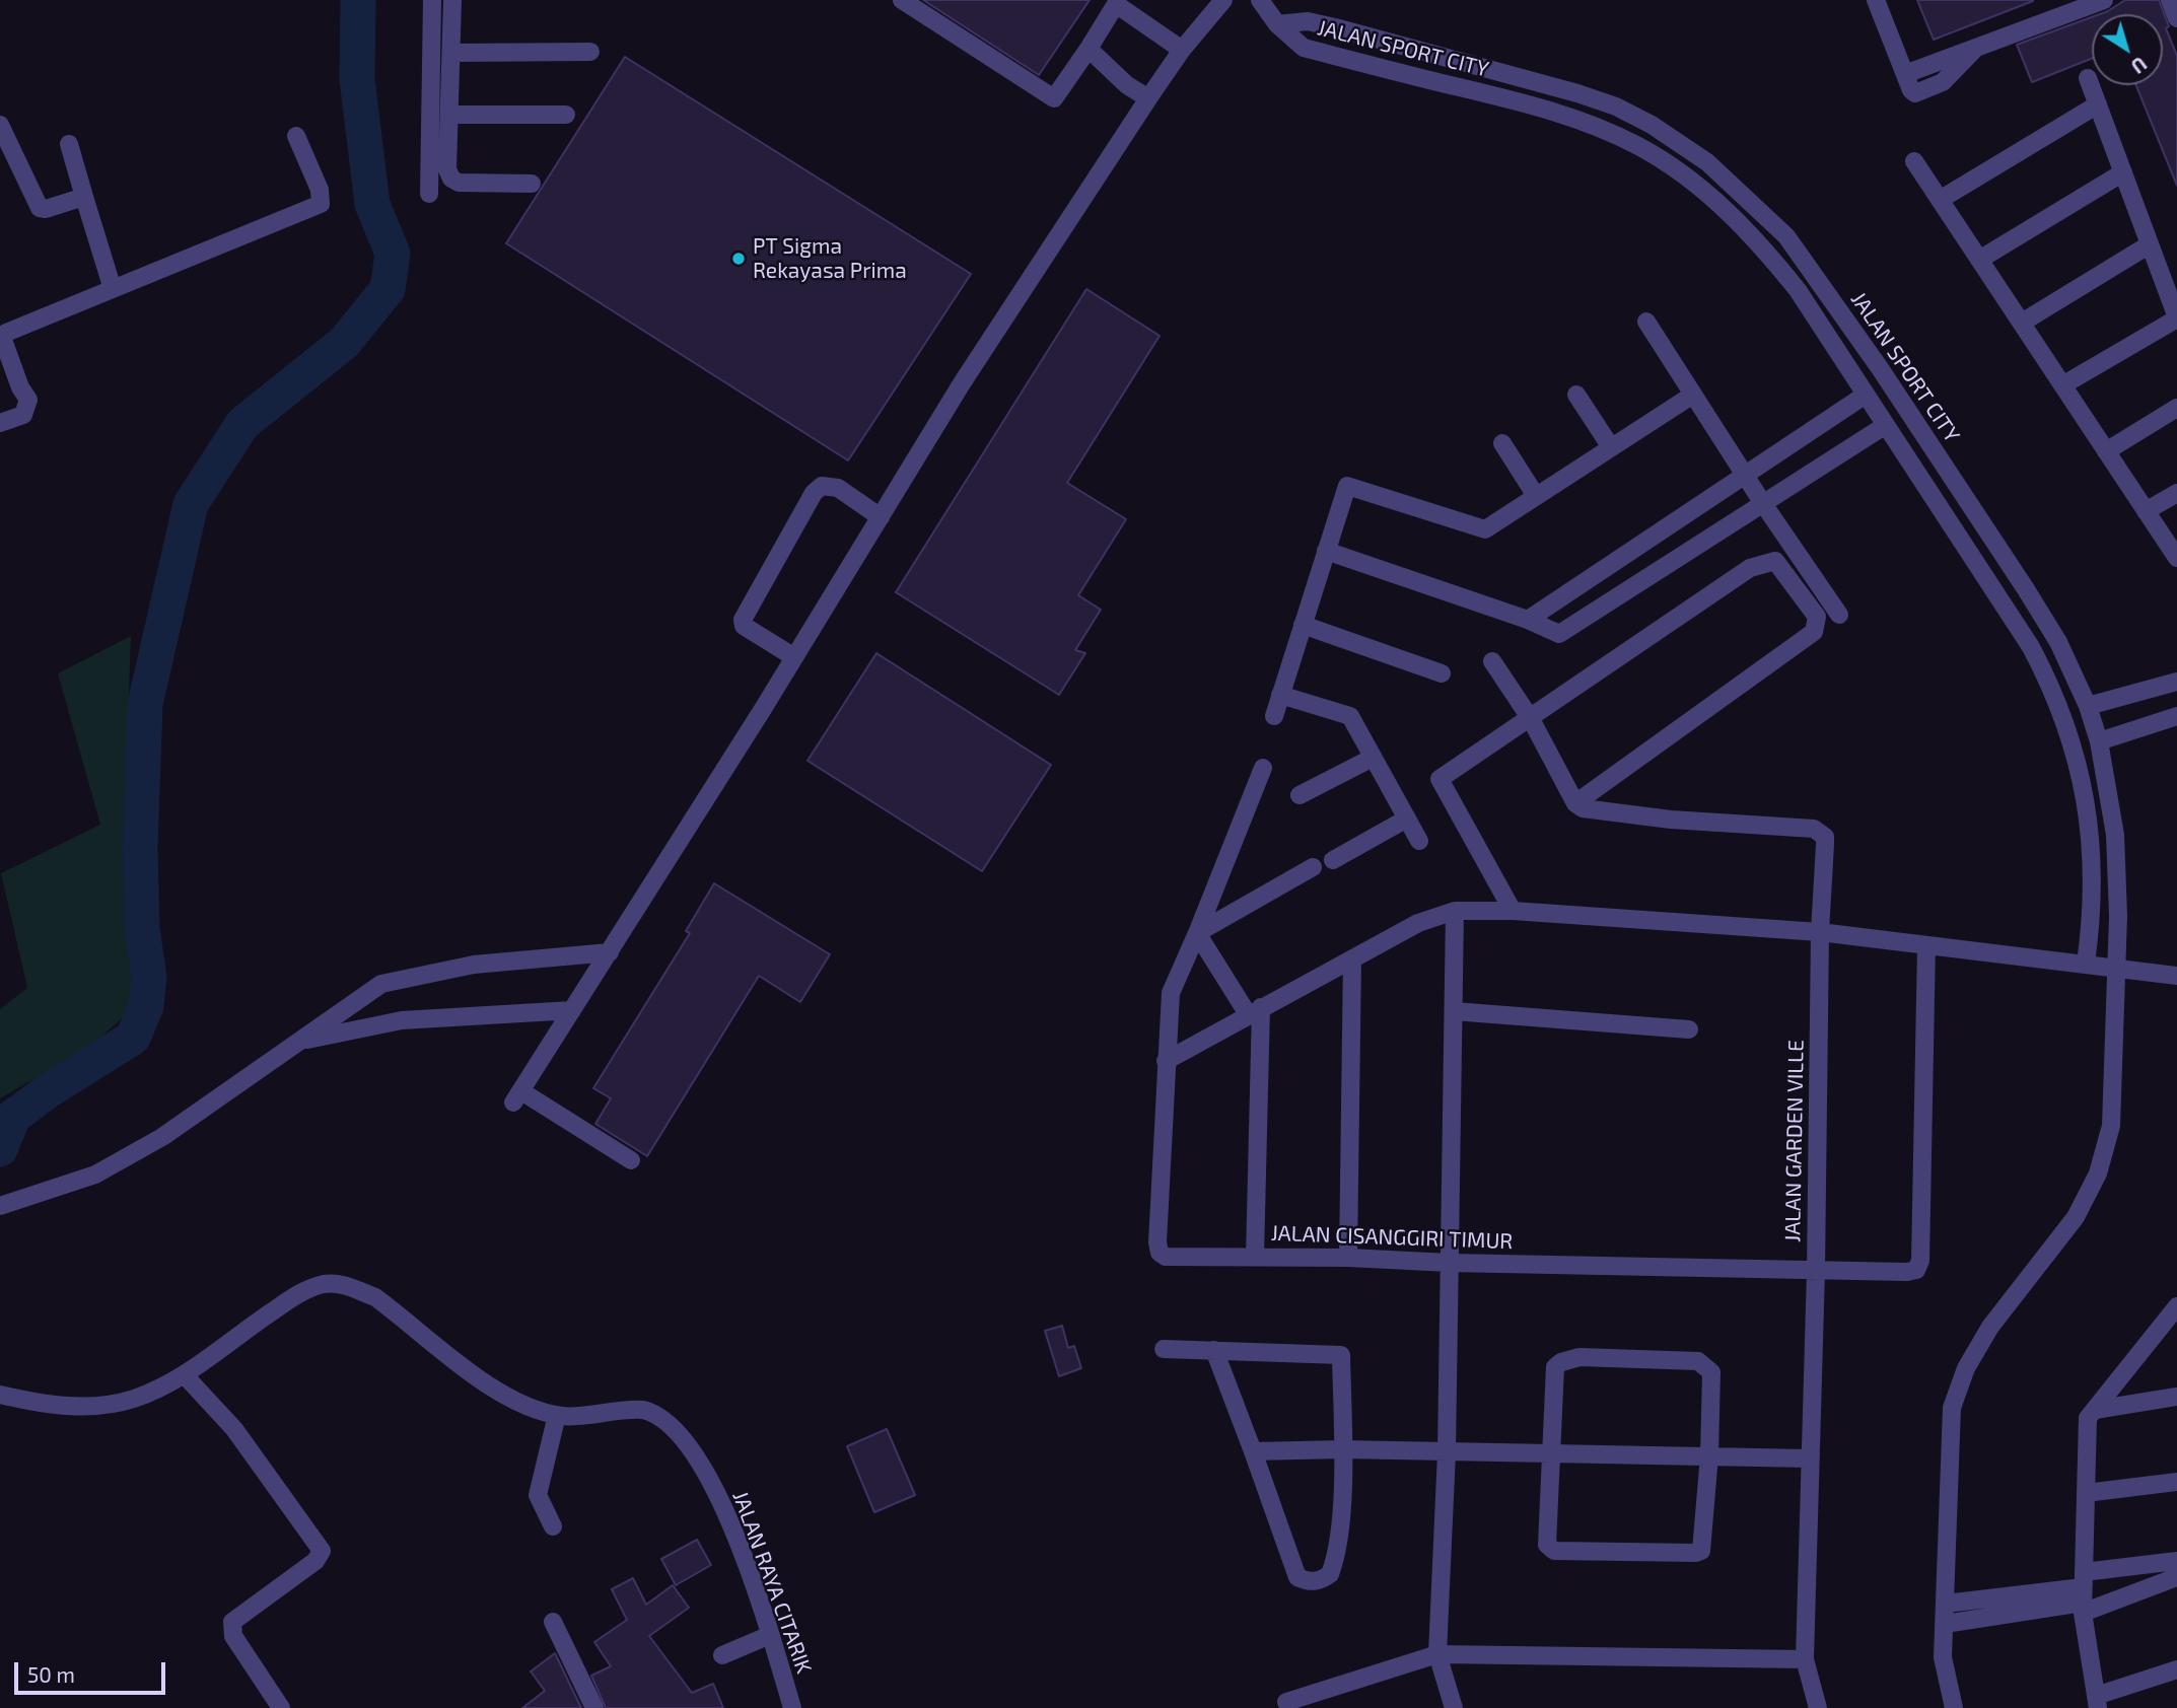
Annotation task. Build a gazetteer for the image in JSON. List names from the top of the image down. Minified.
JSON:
{"streets":{"street":["JALAN SPORT CITY","JALAN GARDEN VILLE","JALAN CISANGGIRI TIMUR","JALAN RAYA CITARIK"]},"crossings":[["JALAN GARDEN VILLE","JALAN CISANGGIRI TIMUR"]],"places":["PT Sigma Rekayasa Prima"],"scale_bar":"50 m","north":"bottom right"}
